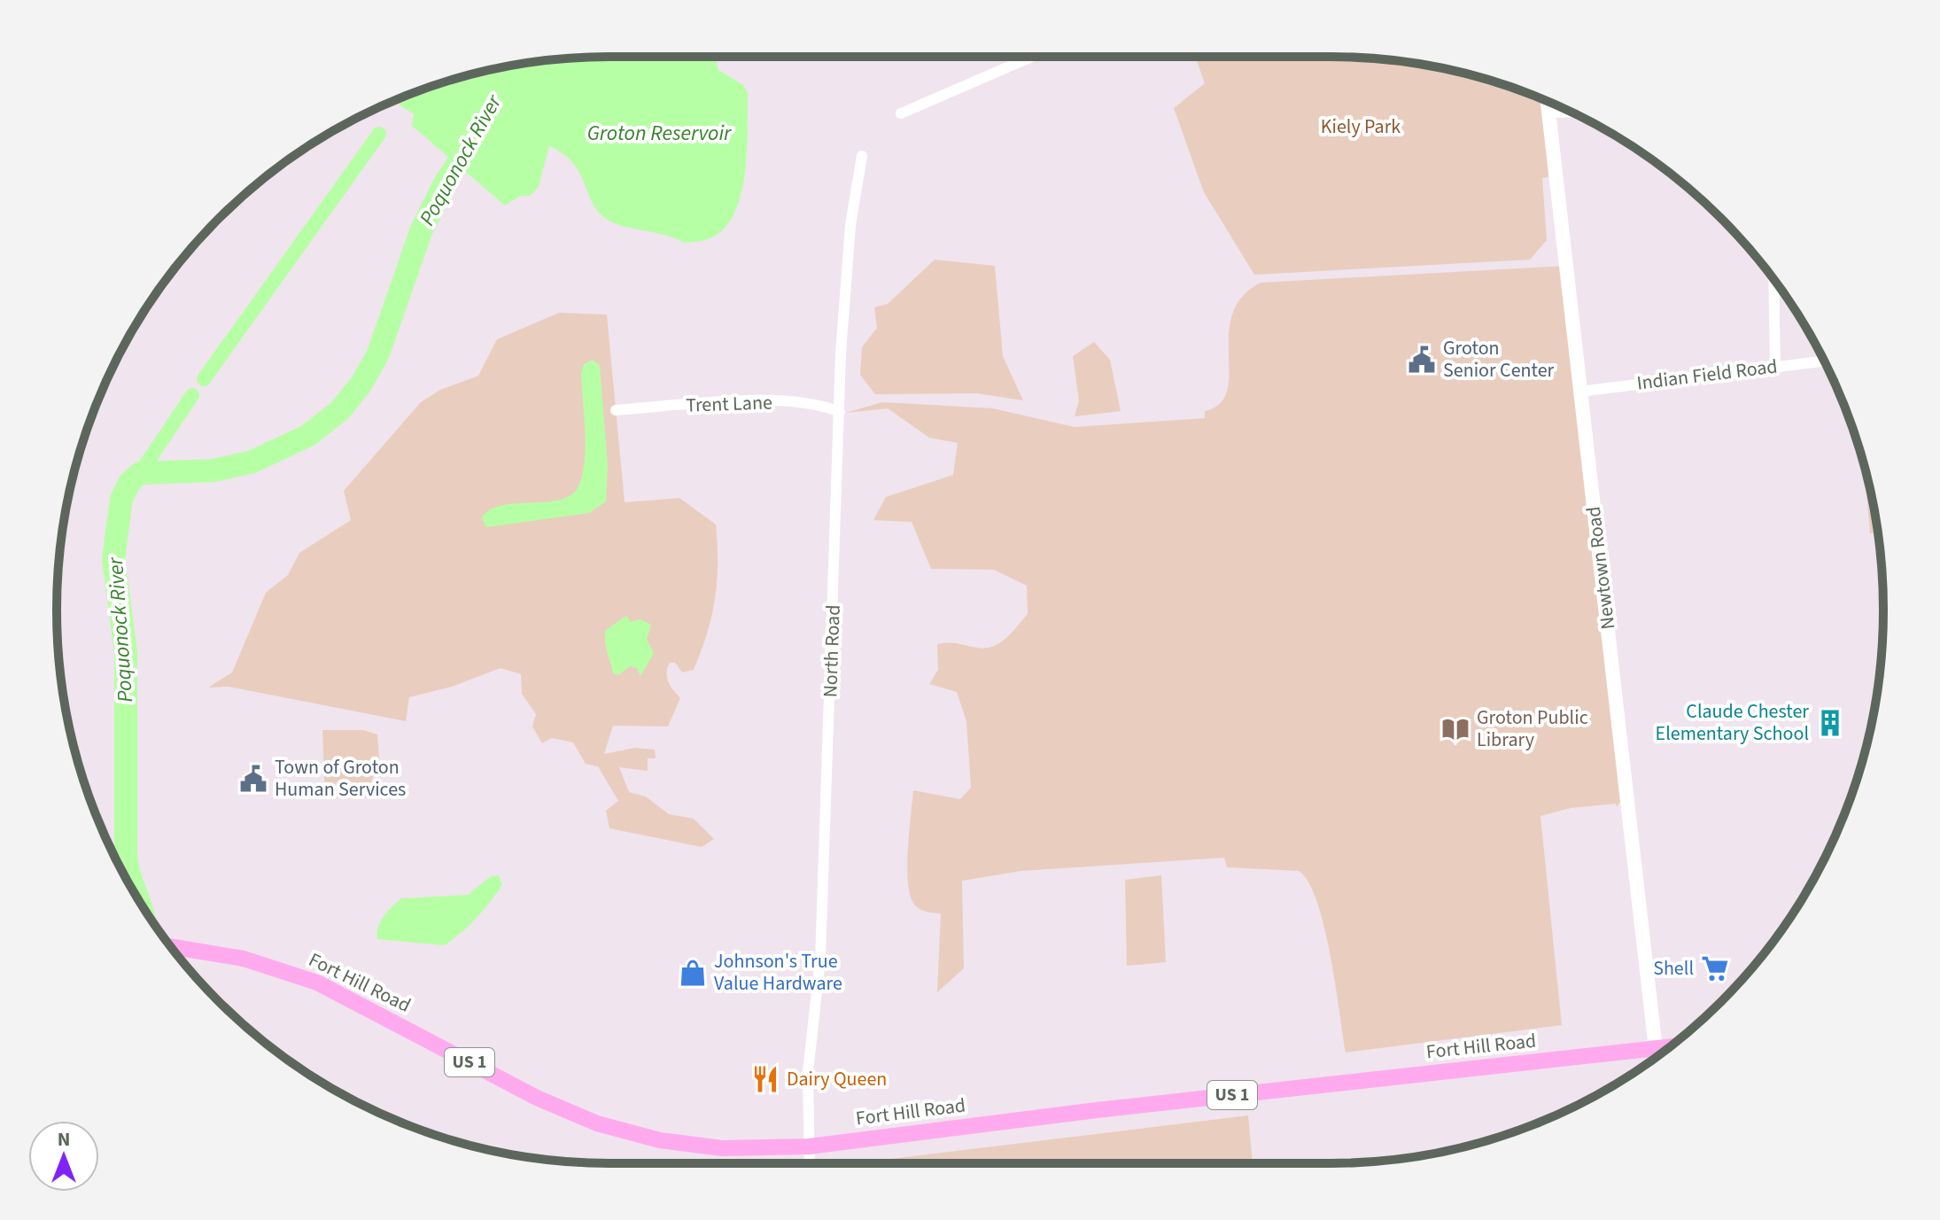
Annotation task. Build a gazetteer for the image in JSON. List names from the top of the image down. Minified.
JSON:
{"streets":{"main road":["Newtown Road","Fort Hill Road","US 1"],"street":["Indian Field Road","Trent Lane","North Road"]},"crossings":[["Indian Field Road","Newtown Road"],["Trent Lane","North Road"],["Newtown Road","Fort Hill Road"],["North Road","Fort Hill Road"]],"water":["Groton Reservoir","Poquonock River"],"parks":["Kiely Park"],"places":{"public building":["Groton Senior Center","Town of Groton Human Services"],"building":["Claude Chester Elementary School"],"library":["Groton Public Library"],"supermarket":["Shell"],"shop":["Johnson's True Value Hardware"],"restaurant":["Dairy Queen"]},"north":"top"}
